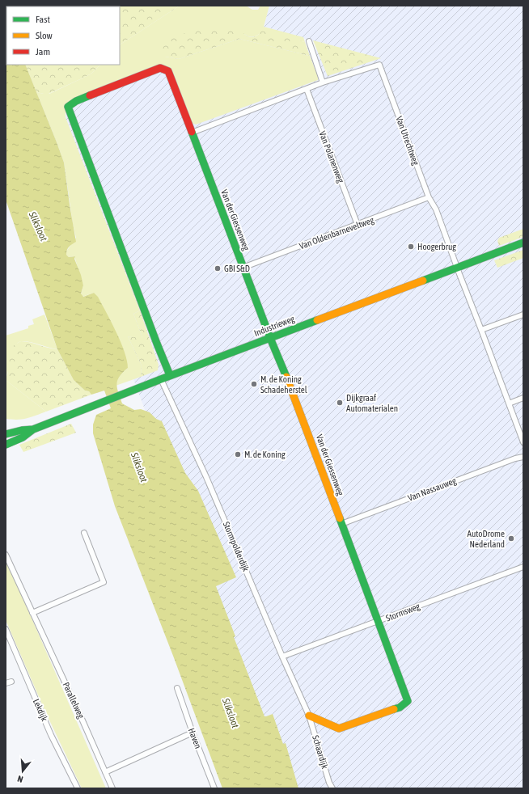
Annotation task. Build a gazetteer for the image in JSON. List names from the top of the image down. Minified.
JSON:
{"streets":{"street":["Van Utrechtweg","Van Polanenweg","Van der Giessenweg","Van Oldenbarneveltweg","Industrieweg","Van Nassauweg","Stormpolderdijk","Stormsweg","Parallelweg","Lekdijk","Haven","Schaardijk"]},"crossings":[["Van Utrechtweg","Van Polanenweg"],["Van Utrechtweg","Van der Giessenweg"],["Van Utrechtweg","Van Oldenbarneveltweg"],["Van Utrechtweg","Industrieweg"],["Van Polanenweg","Van Oldenbarneveltweg"],["Van der Giessenweg","Van Oldenbarneveltweg"],["Van der Giessenweg","Industrieweg"],["Van der Giessenweg","Van Nassauweg"],["Van der Giessenweg","Stormpolderdijk"],["Van der Giessenweg","Stormsweg"],["Van der Giessenweg","Schaardijk"],["Industrieweg","Stormpolderdijk"],["Stormpolderdijk","Stormsweg"],["Stormpolderdijk","Schaardijk"]],"water":["Sliksloot"],"places":["Hoogerbrug","GBI S&D","M. de Koning Schadeherstel","Dijkgraaf Automaterialen","M. de Koning","AutoDrome Nederland"],"legend":["Fast","Slow","Jam"],"north":"bottom"}
